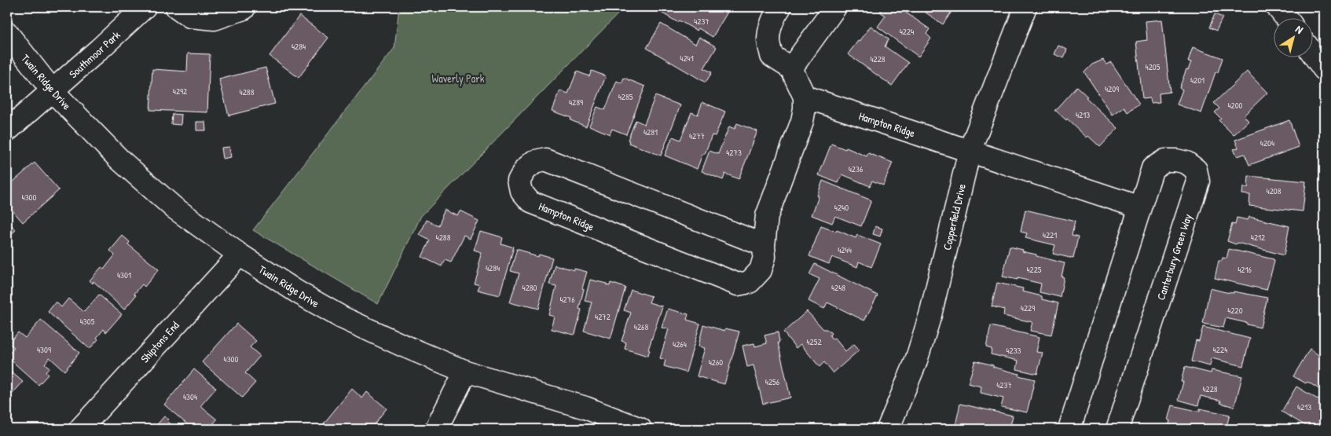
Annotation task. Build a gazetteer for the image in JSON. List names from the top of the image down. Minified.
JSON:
{"streets":{"street":["Southmoor Park","Twain Ridge Drive","Hampton Ridge","Copperfield Drive","Canterbury Green Way","Shiptons End"]},"crossings":[["Southmoor Park","Twain Ridge Drive"],["Twain Ridge Drive","Shiptons End"],["Hampton Ridge","Copperfield Drive"]],"parks":["Waverly Park"],"house_numbers":["4237","4224","4284","4241","4228","4205","4201","4209","4292","4288","4285","4289","4200","4213","4281","4277","4204","4273","4236","4208","4300","4240","4221","4288","4212","4244","4284","4225","4216","4301","4280","4248","4276","4229","4220","4272","4305","4268","4252","4264","4309","4224","4233","4300","4260","4256","4237","4228","4304","4213"],"north":"top right"}
